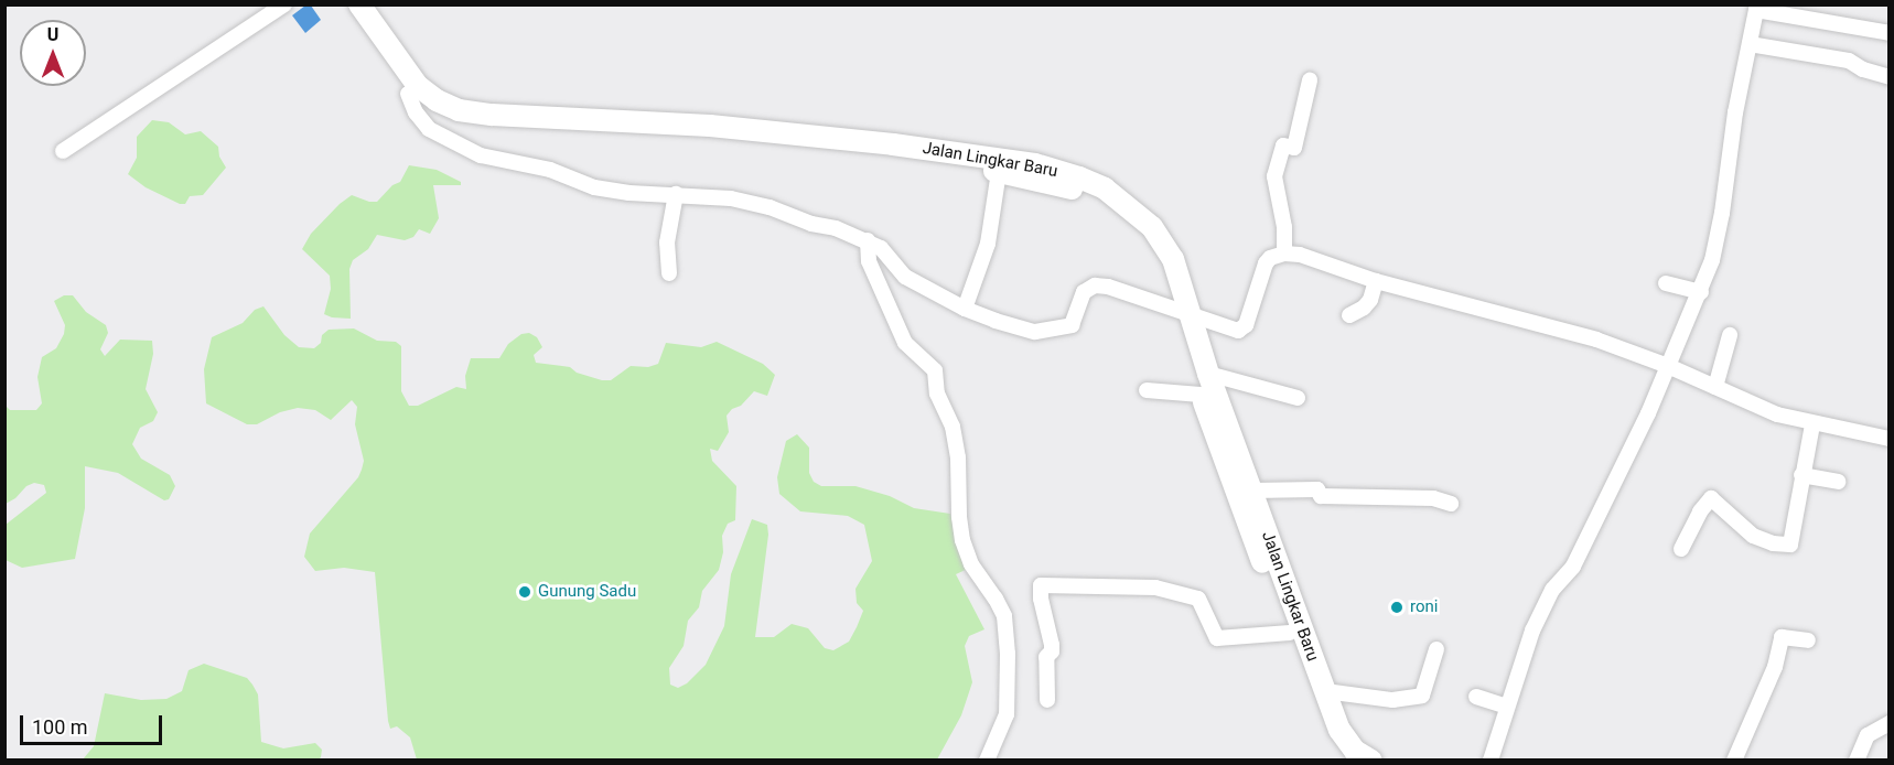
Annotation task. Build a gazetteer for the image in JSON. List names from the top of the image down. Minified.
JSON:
{"streets":{"highway":["Jalan Lingkar Baru"]},"places":["Gunung Sadu","roni"],"scale_bar":"100 m","north":"top"}
